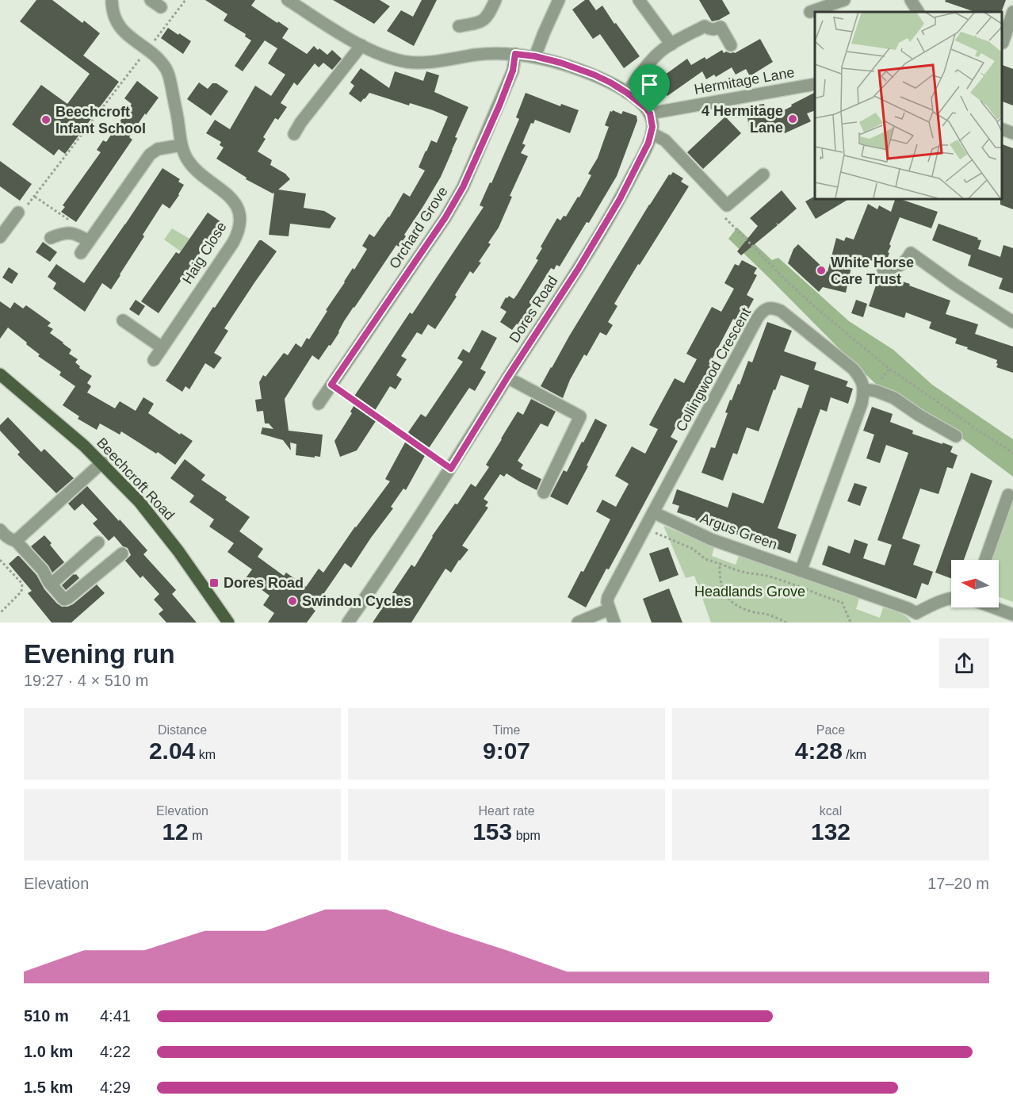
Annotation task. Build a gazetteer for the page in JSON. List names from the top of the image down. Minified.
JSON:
{"streets":{"main road":["Beechcroft Road"],"street":["Hermitage Lane","Orchard Grove","Haig Close","Dores Road","Collingwood Crescent","Argus Green"]},"crossings":[["Hermitage Lane","Dores Road"],["Collingwood Crescent","Argus Green"]],"parks":["Headlands Grove"],"places":{"other":["4 Hermitage Lane","Beechcroft Infant School","White Horse Care Trust","Swindon Cycles"],"transit":["Dores Road"]},"north":"left","page":{"heading":["Evening run","19:27 · 4 × 510 m"],"stats":[["Distance","2.04 km"],["Time","9:07"],["Pace","4:28 /km"],["Elevation","12 m"],["Heart rate","153 bpm"],["kcal","132"]],"chart":["Elevation","17–20 m"],"list":[{"name":"510 m","note":"4:41"},{"name":"1.0 km","note":"4:22"},{"name":"1.5 km","note":"4:29"}]}}
